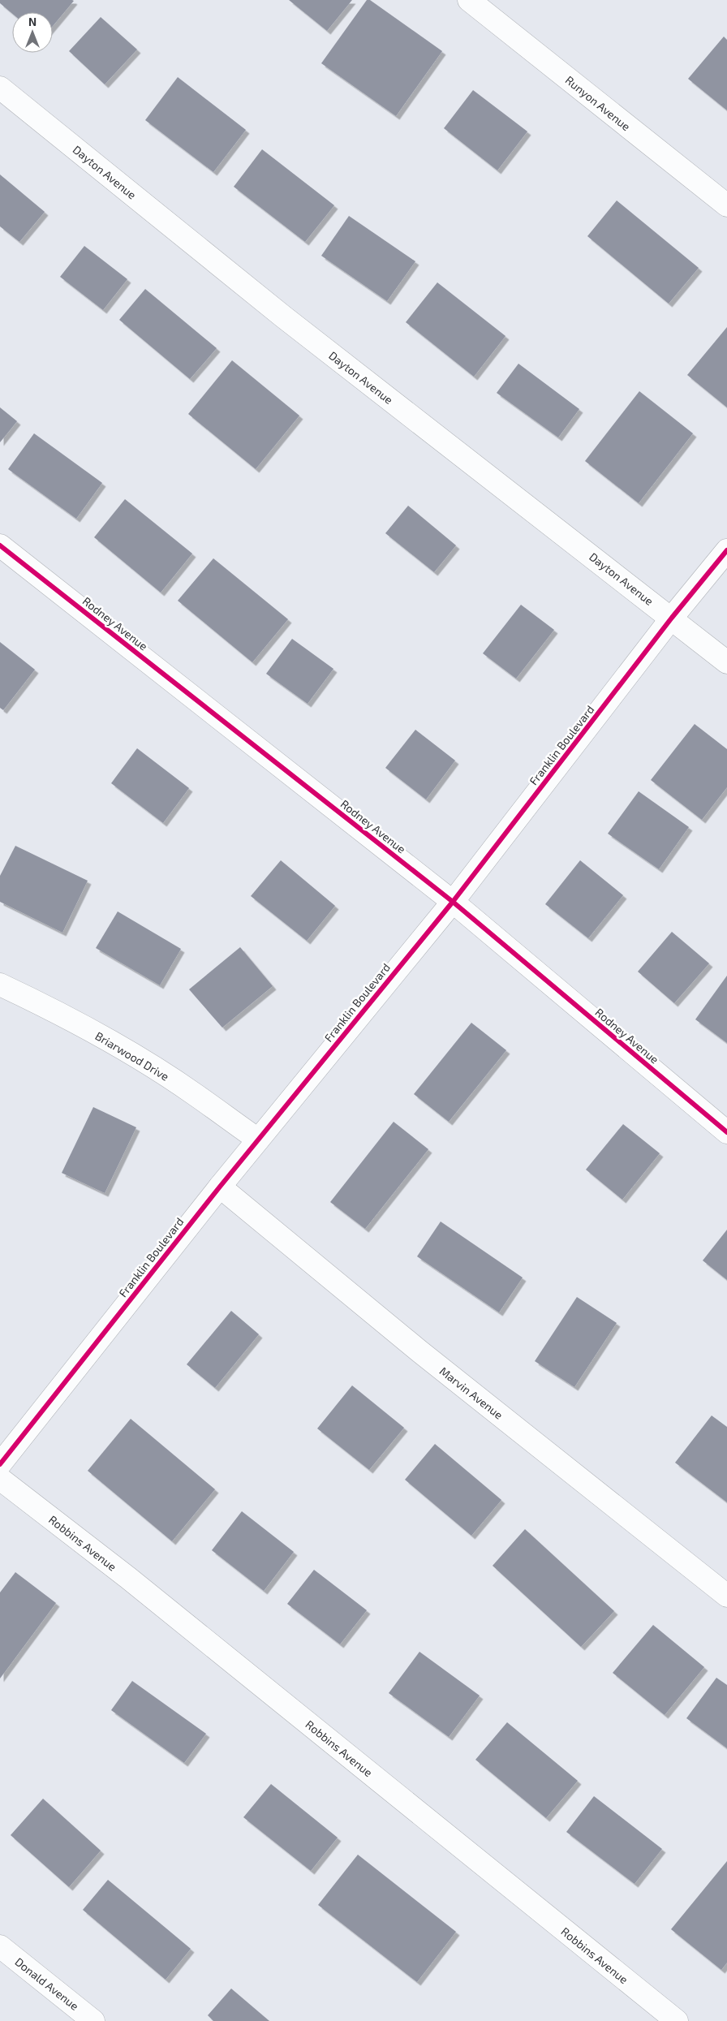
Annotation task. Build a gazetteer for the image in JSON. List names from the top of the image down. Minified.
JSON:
{"streets":{"street":["Runyon Avenue","Dayton Avenue","Rodney Avenue","Franklin Boulevard","Briarwood Drive","Marvin Avenue","Robbins Avenue","Donald Avenue"]},"crossings":[["Dayton Avenue","Franklin Boulevard"],["Rodney Avenue","Franklin Boulevard"],["Franklin Boulevard","Briarwood Drive"],["Franklin Boulevard","Marvin Avenue"]],"north":"top"}
